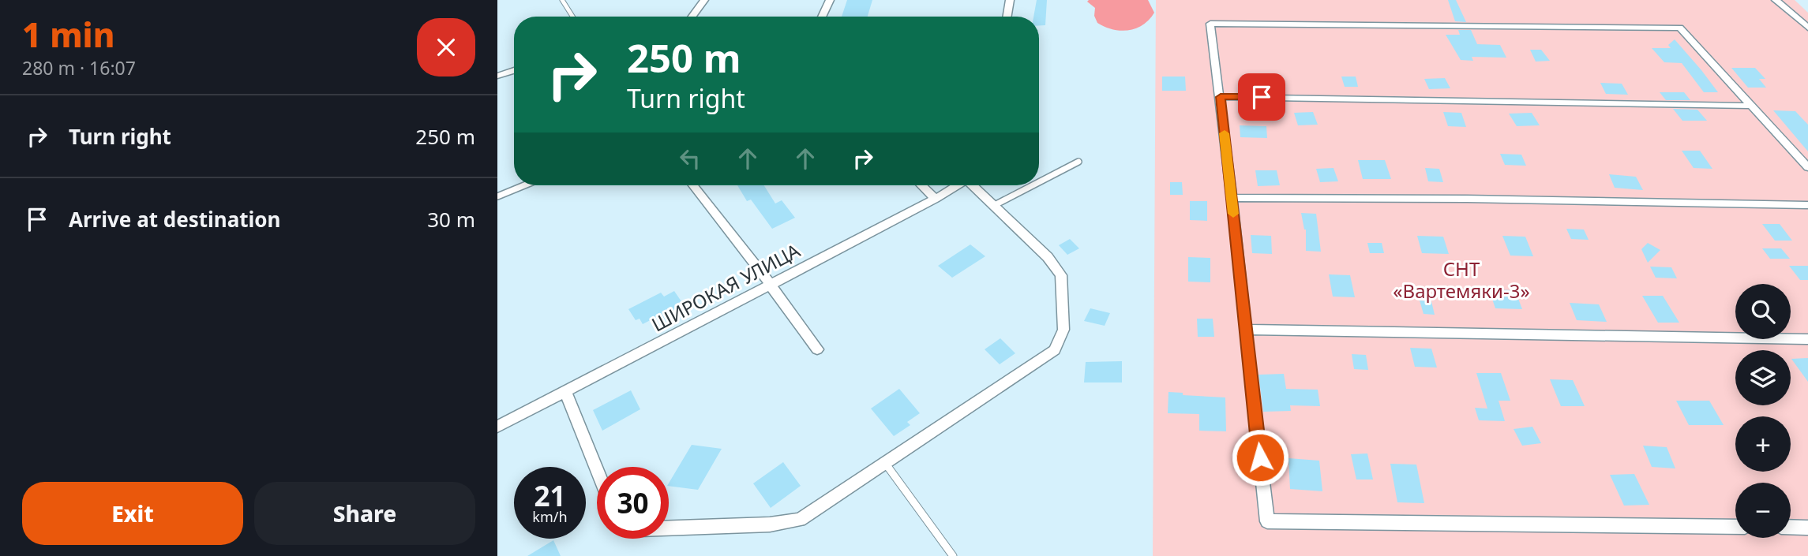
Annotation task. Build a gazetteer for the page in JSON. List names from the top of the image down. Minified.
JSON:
{"streets":{"street":["ШИРОКАЯ УЛИЦА"]},"parks":["СНТ «Вартемяки-3»"],"page":{"heading":["1 min","280 m · 16:07"],"turn":["250 m","Turn right"],"list":[{"name":"Turn right","value":"250 m"},{"name":"Arrive at destination","value":"30 m"}],"map_buttons":["+","−"],"speed":"21 km/h","limit":"30","buttons":["Exit","Share"]}}
